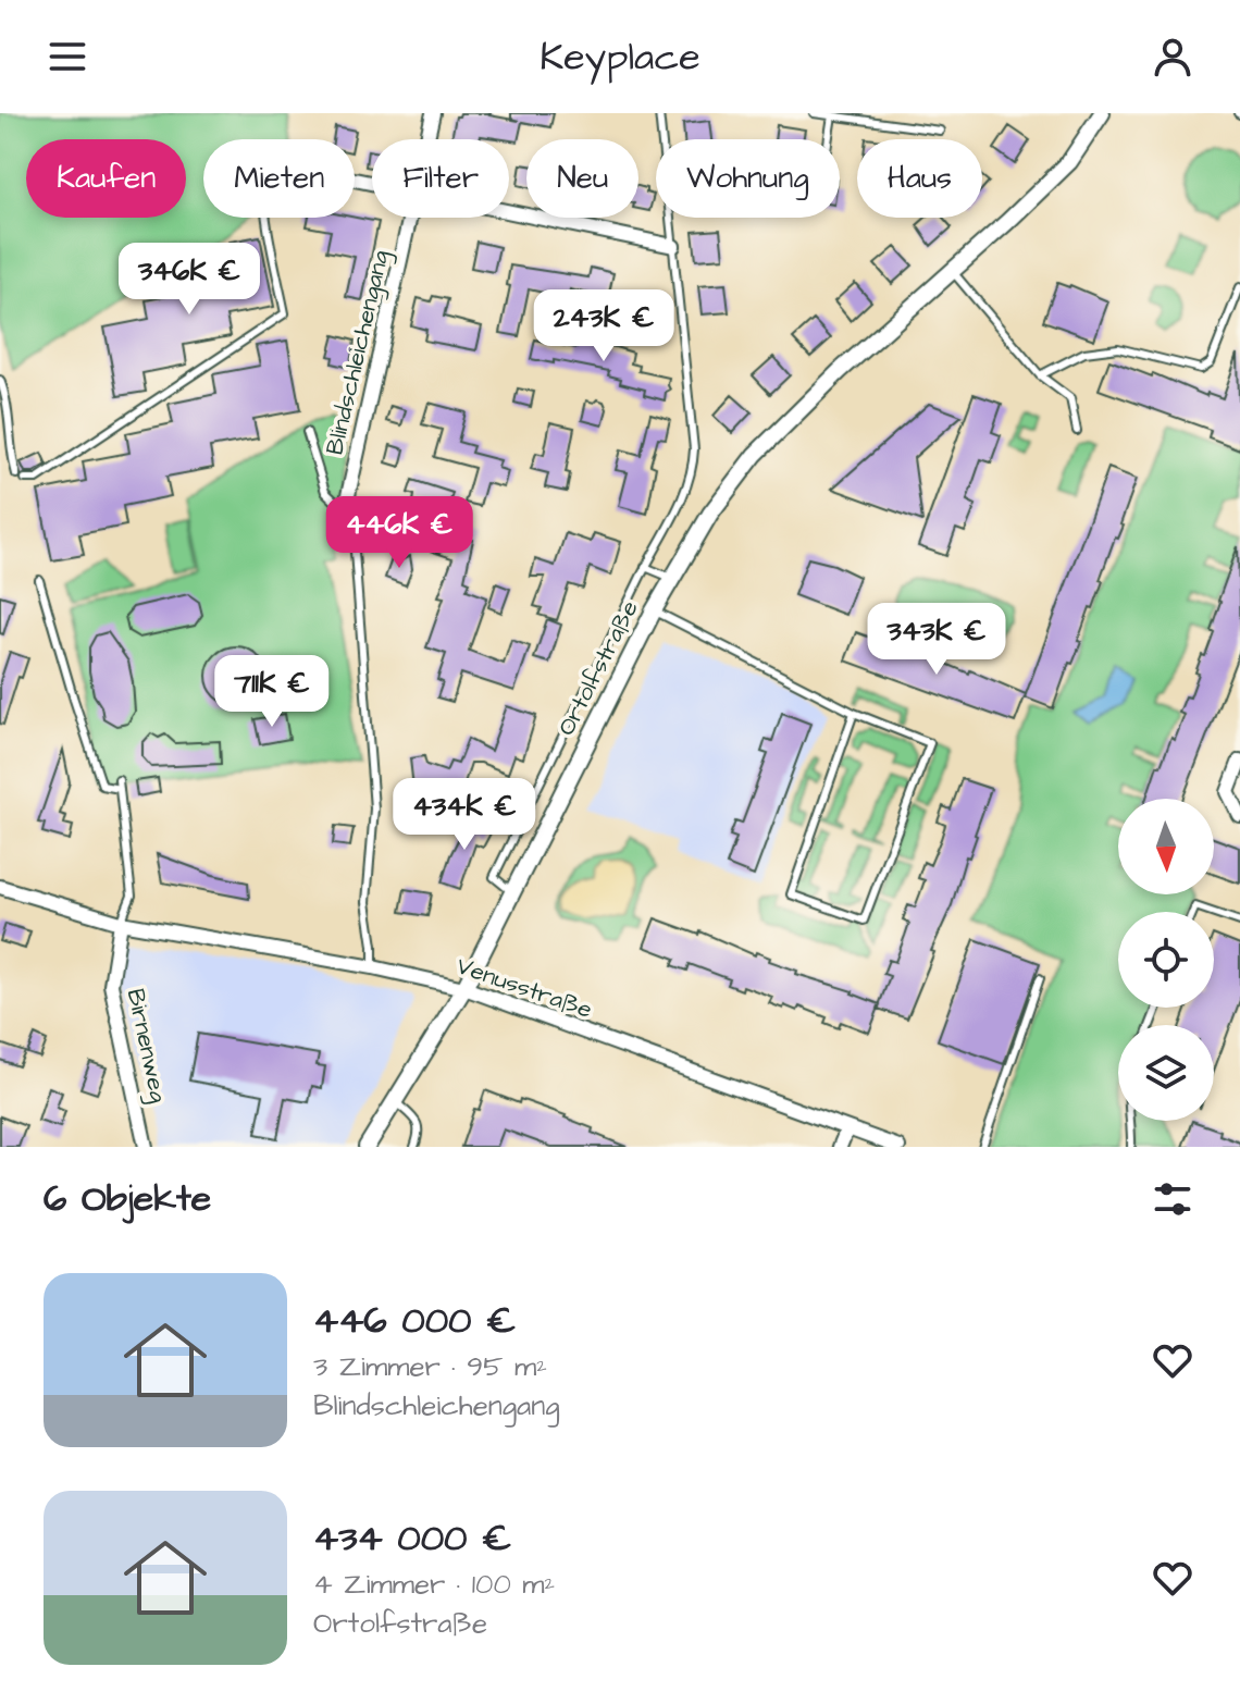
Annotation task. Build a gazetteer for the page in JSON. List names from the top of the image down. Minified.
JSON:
{"streets":{"street":["Blindschleichengang","Ortolfstraße","Venusstraße","Birnenweg"]},"crossings":[["Blindschleichengang","Venusstraße"],["Ortolfstraße","Venusstraße"],["Venusstraße","Birnenweg"]],"north":"bottom","page":{"header":"Keyplace","chip":["Kaufen","Mieten","Filter","Neu","Wohnung","Haus"],"price":["346K €","243K €","446K €","343K €","711K €","434K €"],"heading":"6 Objekte","list":[{"name":"446 000 €","note":"3 Zimmer · 95 m² · Blindschleichengang"},{"name":"434 000 €","note":"4 Zimmer · 100 m² · Ortolfstraße"}]}}
